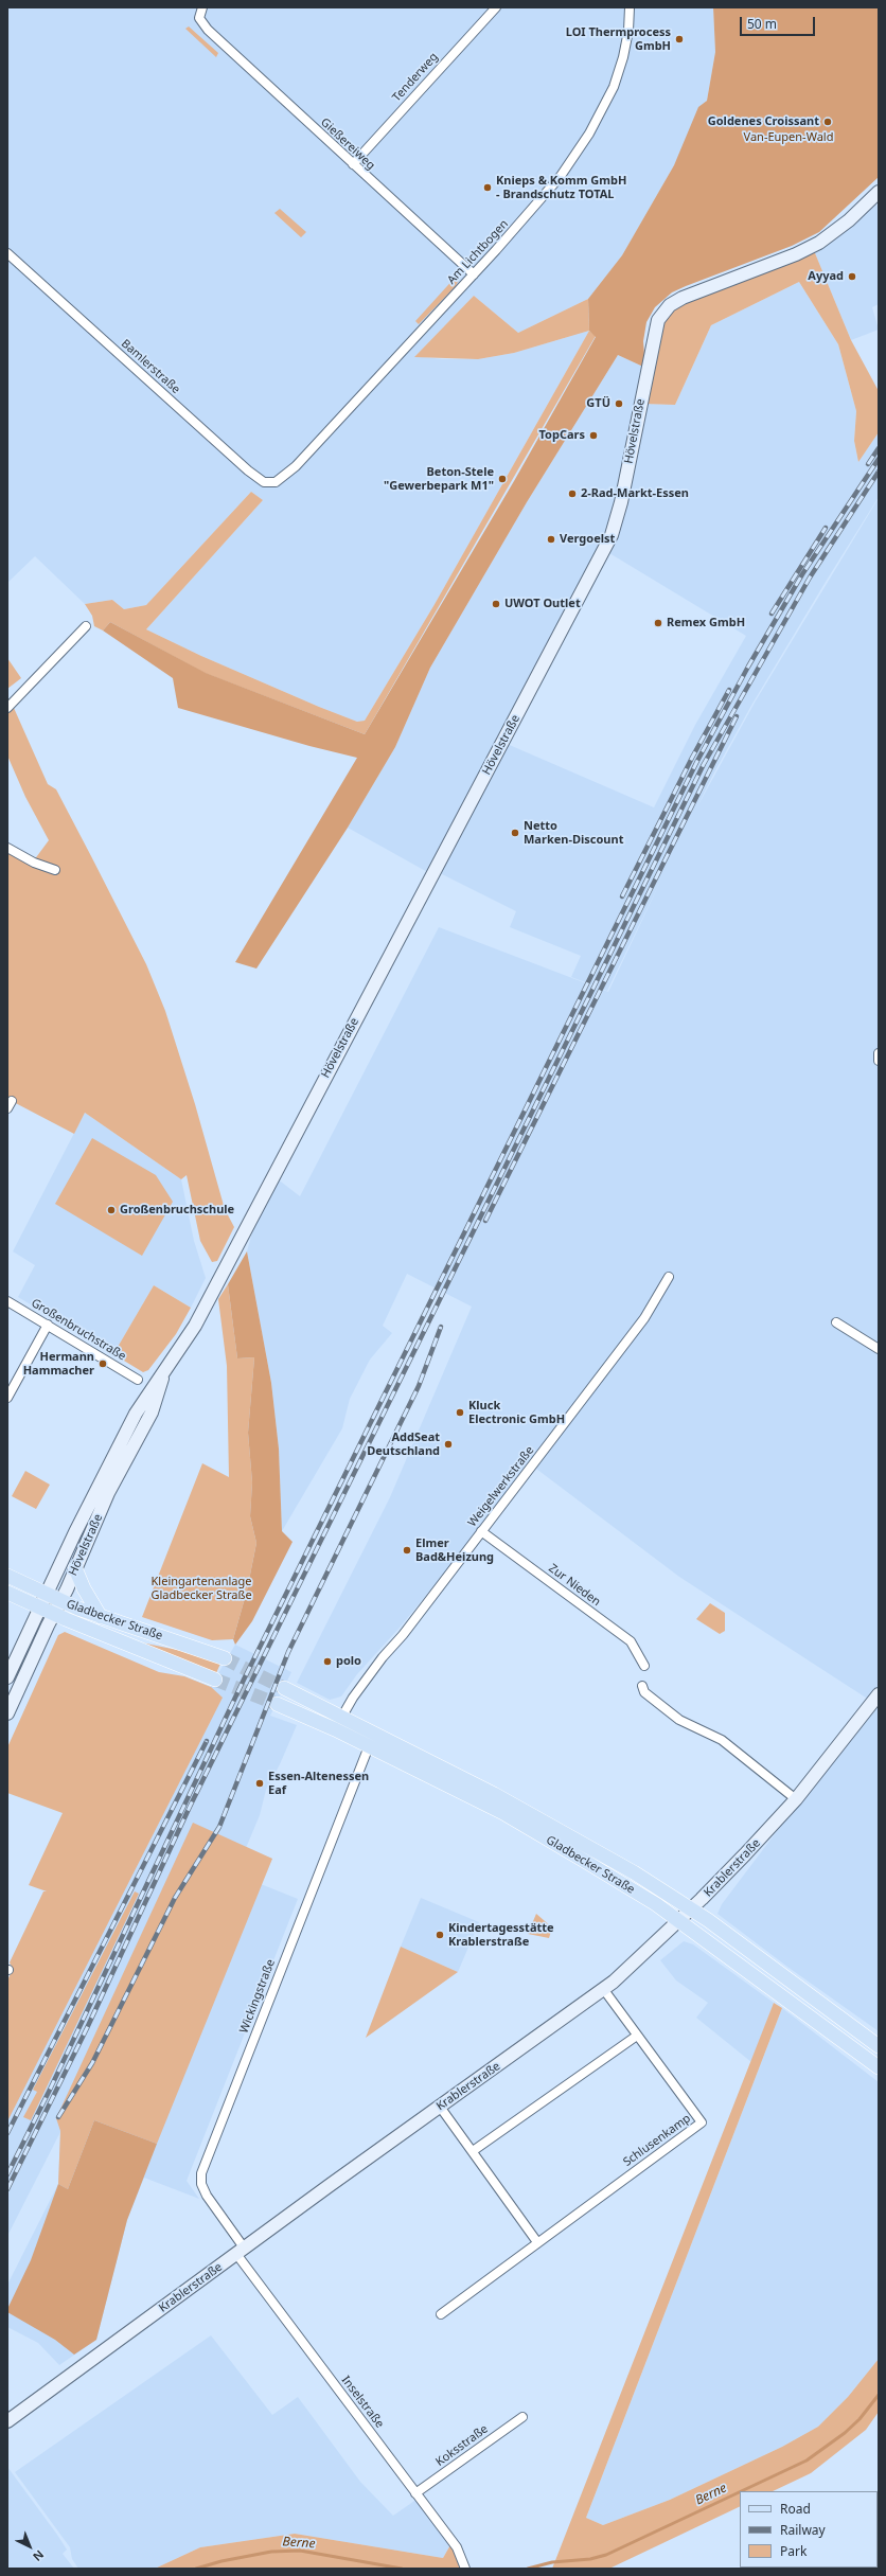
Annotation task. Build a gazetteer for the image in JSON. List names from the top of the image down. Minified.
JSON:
{"streets":{"main road":["Hövelstraße","Gladbecker Straße","Krablerstraße"],"street":["Tenderweg","Gießereiweg","Am Lichtbogen","Bamlerstraße","Großenbruchstraße","Weigelwerkstraße","Zur Nieden","Wickingstraße","Schlusenkamp","Inselstraße","Koksstraße"]},"crossings":[["Tenderweg","Gießereiweg"],["Gießereiweg","Am Lichtbogen"],["Am Lichtbogen","Bamlerstraße"],["Hövelstraße","Gladbecker Straße"],["Weigelwerkstraße","Zur Nieden"],["Weigelwerkstraße","Gladbecker Straße"],["Gladbecker Straße","Krablerstraße"],["Gladbecker Straße","Wickingstraße"],["Krablerstraße","Wickingstraße"],["Krablerstraße","Schlusenkamp"],["Krablerstraße","Inselstraße"],["Wickingstraße","Inselstraße"],["Inselstraße","Koksstraße"]],"water":["Berne"],"parks":["Van-Eupen-Wald","Kleingartenanlage Gladbecker Straße"],"places":["LOI Thermprocess GmbH","Goldenes Croissant","Knieps & Komm GmbH - Brandschutz TOTAL","Ayyad","GTÜ","TopCars","Beton-Stele \"Gewerbepark M1\"","2-Rad-Markt-Essen","Vergoelst","UWOT Outlet","Remex GmbH","Netto Marken-Discount","Großenbruchschule","Hermann Hammacher","Kluck Electronic GmbH","AddSeat Deutschland","Elmer Bad&Heizung","polo","Essen-Altenessen Eaf","Kindertagesstätte Krablerstraße"],"legend":["Road","Railway","Park"],"scale_bar":"50 m","north":"bottom right"}
